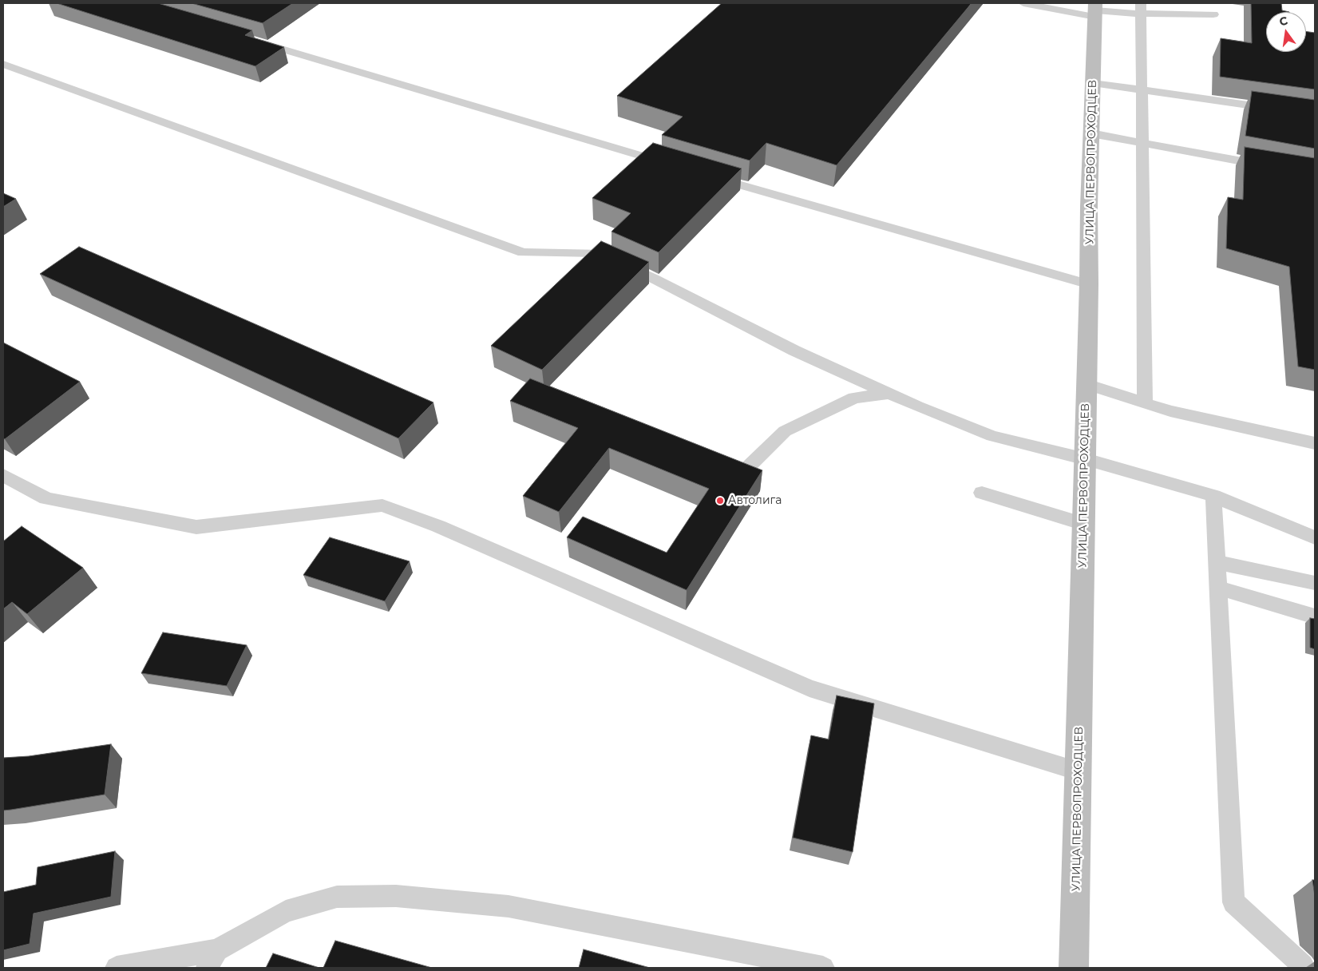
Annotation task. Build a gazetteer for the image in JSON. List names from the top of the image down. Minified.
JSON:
{"streets":{"street":["УЛИЦА ПЕРВОПРОХОДЦЕВ"]},"places":["Автолига"],"north":"top"}
